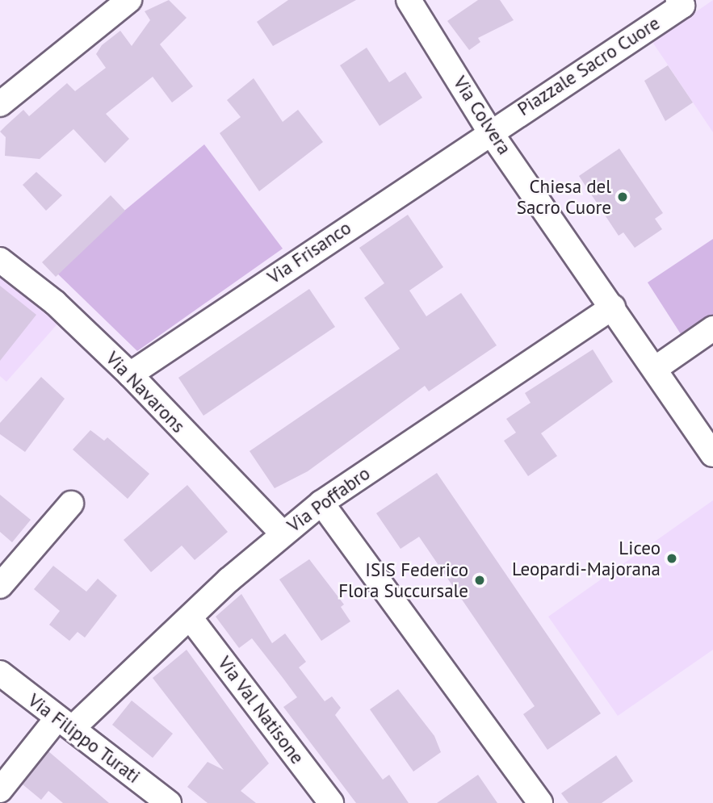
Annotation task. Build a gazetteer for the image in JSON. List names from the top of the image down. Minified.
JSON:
{"streets":{"street":["Piazzale Sacro Cuore","Via Colvera","Via Frisanco","Via Navarons","Via Poffabro","Via Val Natisone","Via Filippo Turati"]},"crossings":[["Piazzale Sacro Cuore","Via Colvera"],["Piazzale Sacro Cuore","Via Frisanco"],["Via Colvera","Via Frisanco"],["Via Colvera","Via Poffabro"],["Via Frisanco","Via Navarons"],["Via Navarons","Via Poffabro"],["Via Poffabro","Via Val Natisone"],["Via Poffabro","Via Filippo Turati"]],"places":["Chiesa del Sacro Cuore","Liceo Leopardi-Majorana","ISIS Federico Flora Succursale"]}
